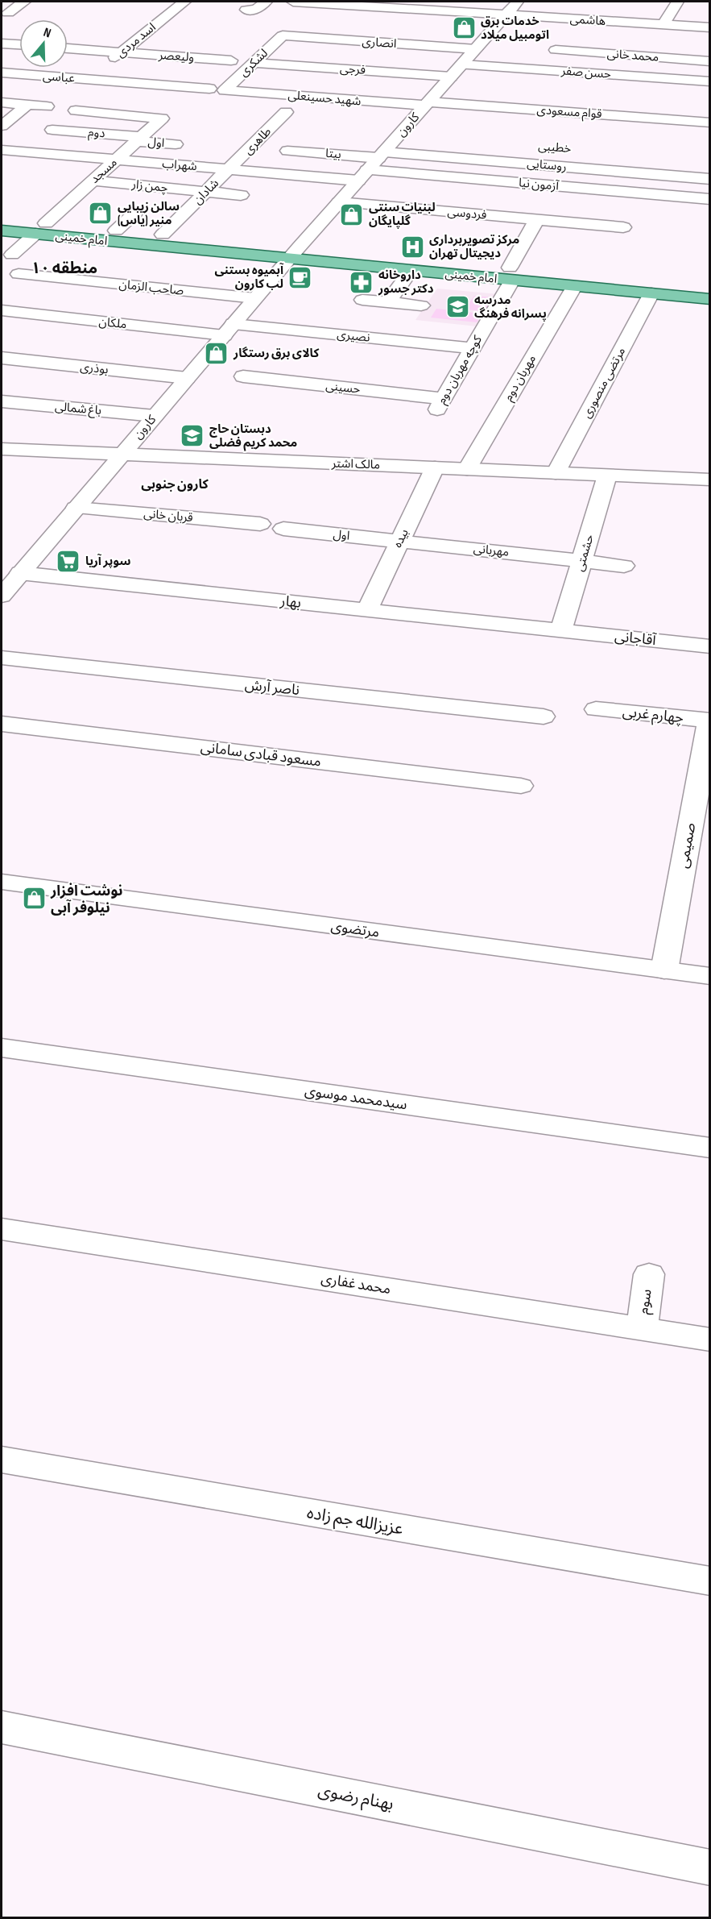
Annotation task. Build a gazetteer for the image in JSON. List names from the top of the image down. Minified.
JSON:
{"streets":{"main road":["امام خمینی"],"street":["هاشمی","اسد مردی","انصاری","محمد خانی","ولیعصر","لشکری","فرجی","حسن صفر","عباسی","شهید حسینعلی","قوام مسعودی","کارون","دوم","طاهری","اول","بیتا","شهراب","روستایی","مسجد","آزمون نیا","چمن زار","شادان","فردوسی","صاحب الزمان","ملکان","نصیری","بوذری","کوچه مهربان دوم","مهربان دوم","مرتضی منصوری","حسینی","باغ شمالی","مالک اشتر","قربان خانی","بیده","مهربانی","حشمتی","بهار","آقاجانی","ناصر آرش","چهارم غربی","مسعود قبادی سامانی","صمیمی","مرتضوی","سیدمحمد موسوی","محمد غفاری","سوم","عزیزالله جم زاده","بهنام رضوی"]},"crossings":[["هاشمی","کارون"],["اسد مردی","ولیعصر"],["اسد مردی","عباسی"],["انصاری","لشکری"],["انصاری","کارون"],["لشکری","فرجی"],["لشکری","شهید حسینعلی"],["فرجی","کارون"],["حسن صفر","کارون"],["شهید حسینعلی","قوام مسعودی"],["شهید حسینعلی","کارون"],["قوام مسعودی","کارون"],["کارون","بیتا"],["کارون","شهراب"],["کارون","روستایی"],["کارون","آزمون نیا"],["کارون","فردوسی"],["کارون","امام خمینی"],["کارون","صاحب الزمان"],["کارون","ملکان"],["کارون","نصیری"],["کارون","بوذری"],["کارون","باغ شمالی"],["کارون","مالک اشتر"],["کارون","قربان خانی"],["کارون","بهار"],["دوم","اول"],["دوم","مسجد"],["طاهری","شهراب"],["طاهری","شادان"],["اول","مسجد"],["اول","بیده"],["اول","مهربانی"],["بیتا","روستایی"],["شهراب","مسجد"],["شهراب","آزمون نیا"],["شهراب","شادان"],["مسجد","چمن زار"],["مسجد","امام خمینی"],["چمن زار","شادان"],["شادان","امام خمینی"],["امام خمینی","کوچه مهربان دوم"],["امام خمینی","مهربان دوم"],["امام خمینی","مرتضی منصوری"],["ملکان","نصیری"],["نصیری","کوچه مهربان دوم"],["کوچه مهربان دوم","حسینی"],["مهربان دوم","مالک اشتر"],["مرتضی منصوری","مالک اشتر"],["مالک اشتر","بیده"],["مالک اشتر","حشمتی"],["بیده","مهربانی"],["بیده","بهار"],["مهربانی","حشمتی"],["حشمتی","بهار"],["حشمتی","آقاجانی"],["بهار","آقاجانی"],["چهارم غربی","صمیمی"],["صمیمی","مرتضوی"],["محمد غفاری","سوم"]],"districts":["منطقه ۱۰","کارون جنوبی"],"places":{"shop":["خدمات برق اتومبیل میلاد","سالن زیبایی منیر (یاس)","لبنیات سنتی گلپایگان","کالای برق رستگار","نوشت افزار نیلوفر آبی"],"hospital":["مرکز تصویربرداری دیجیتال تهران"],"cafe":["آبمیوه بستنی لب کارون"],"pharmacy":["داروخانه دکتر جسور"],"school or university":["مدرسه پسرانه فرهنگ","دبستان حاج محمد کریم فضلی"],"supermarket":["سوپر آریا"]},"north":"top"}
